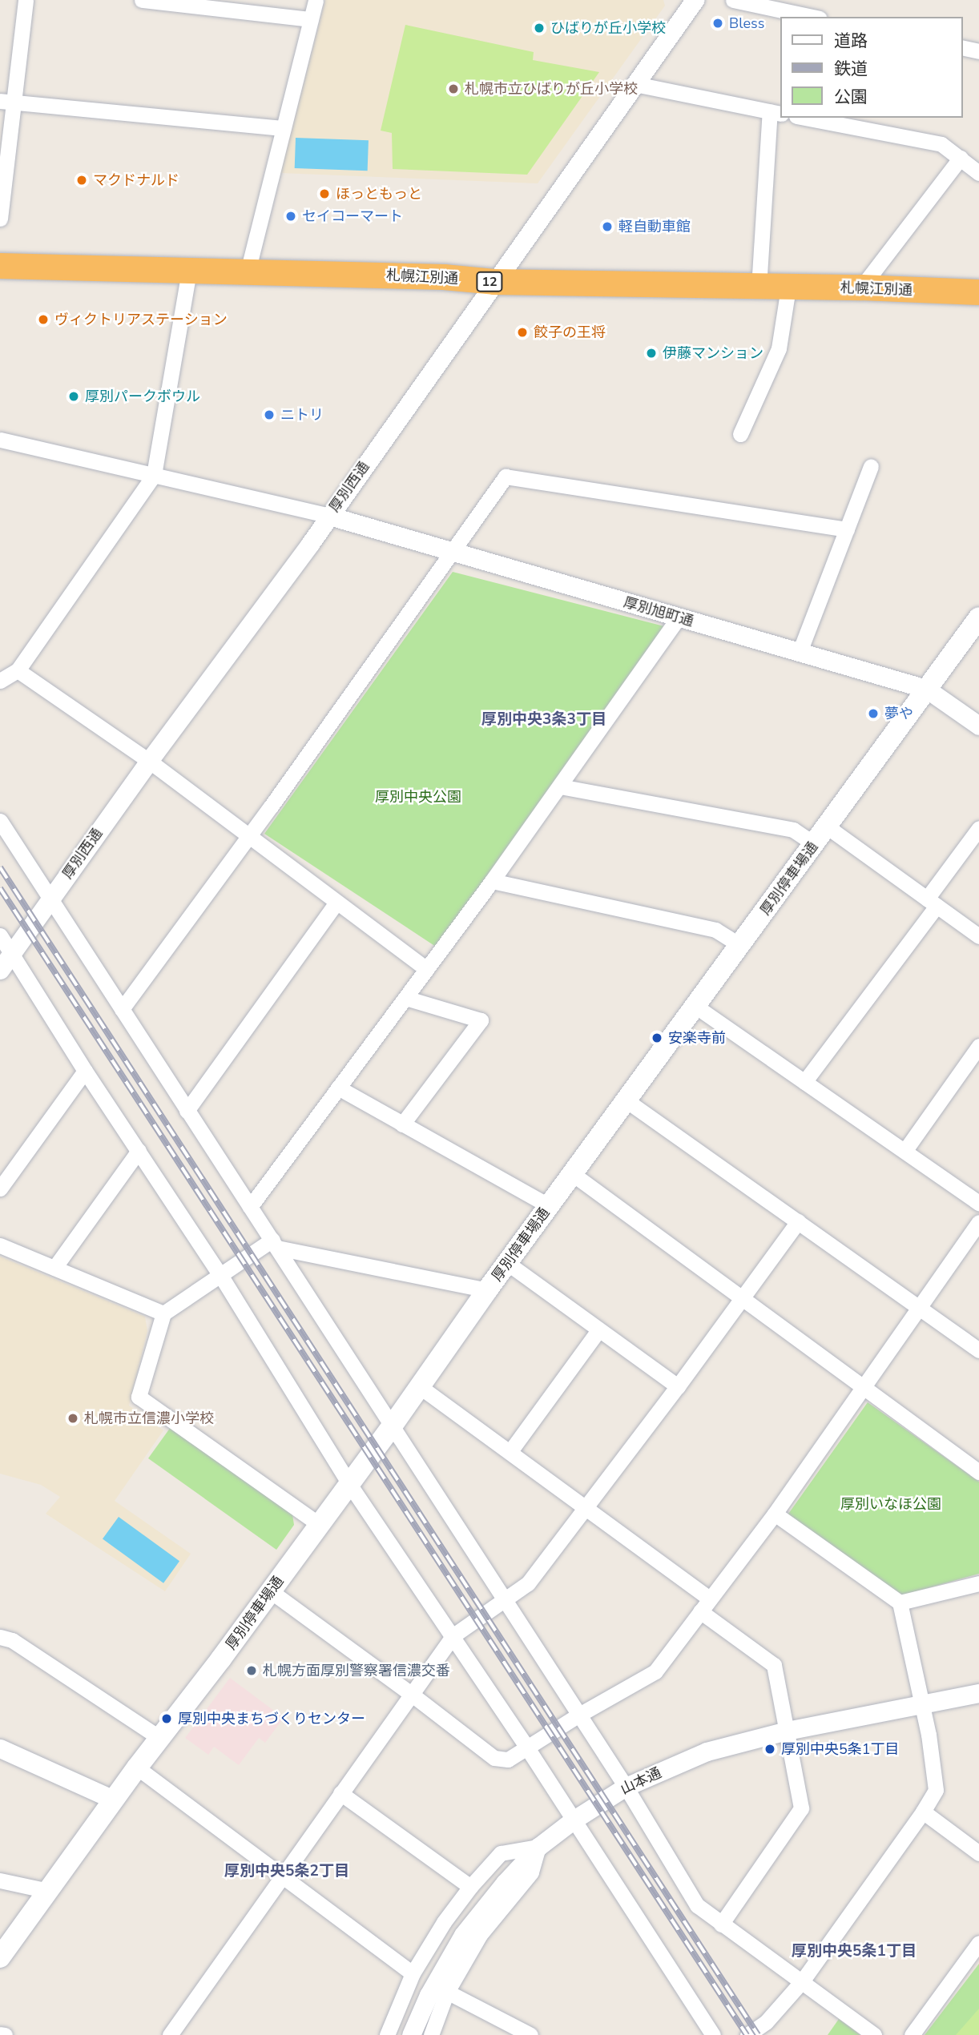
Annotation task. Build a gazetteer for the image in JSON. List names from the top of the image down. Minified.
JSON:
{"streets":{"highway":["札幌江別通","12"],"main road":["厚別停車場通"],"street":["厚別西通","厚別旭町通","山本通"]},"crossings":[["札幌江別通","厚別西通"],["厚別西通","厚別旭町通"],["厚別旭町通","厚別停車場通"]],"districts":["厚別中央3条3丁目","厚別中央5条2丁目","厚別中央5条1丁目"],"parks":["厚別中央公園","厚別いなほ公園"],"places":["Bless","ひばりが丘小学校","札幌市立ひばりが丘小学校","マクドナルド","ほっともっと","セイコーマート","軽自動車館","ヴィクトリアステーション","餃子の王将","伊藤マンション","厚別パークボウル","ニトリ","夢や","安楽寺前","札幌市立信濃小学校","札幌方面厚別警察署信濃交番","厚別中央まちづくりセンター","厚別中央5条1丁目"],"legend":["道路","鉄道","公園"]}
